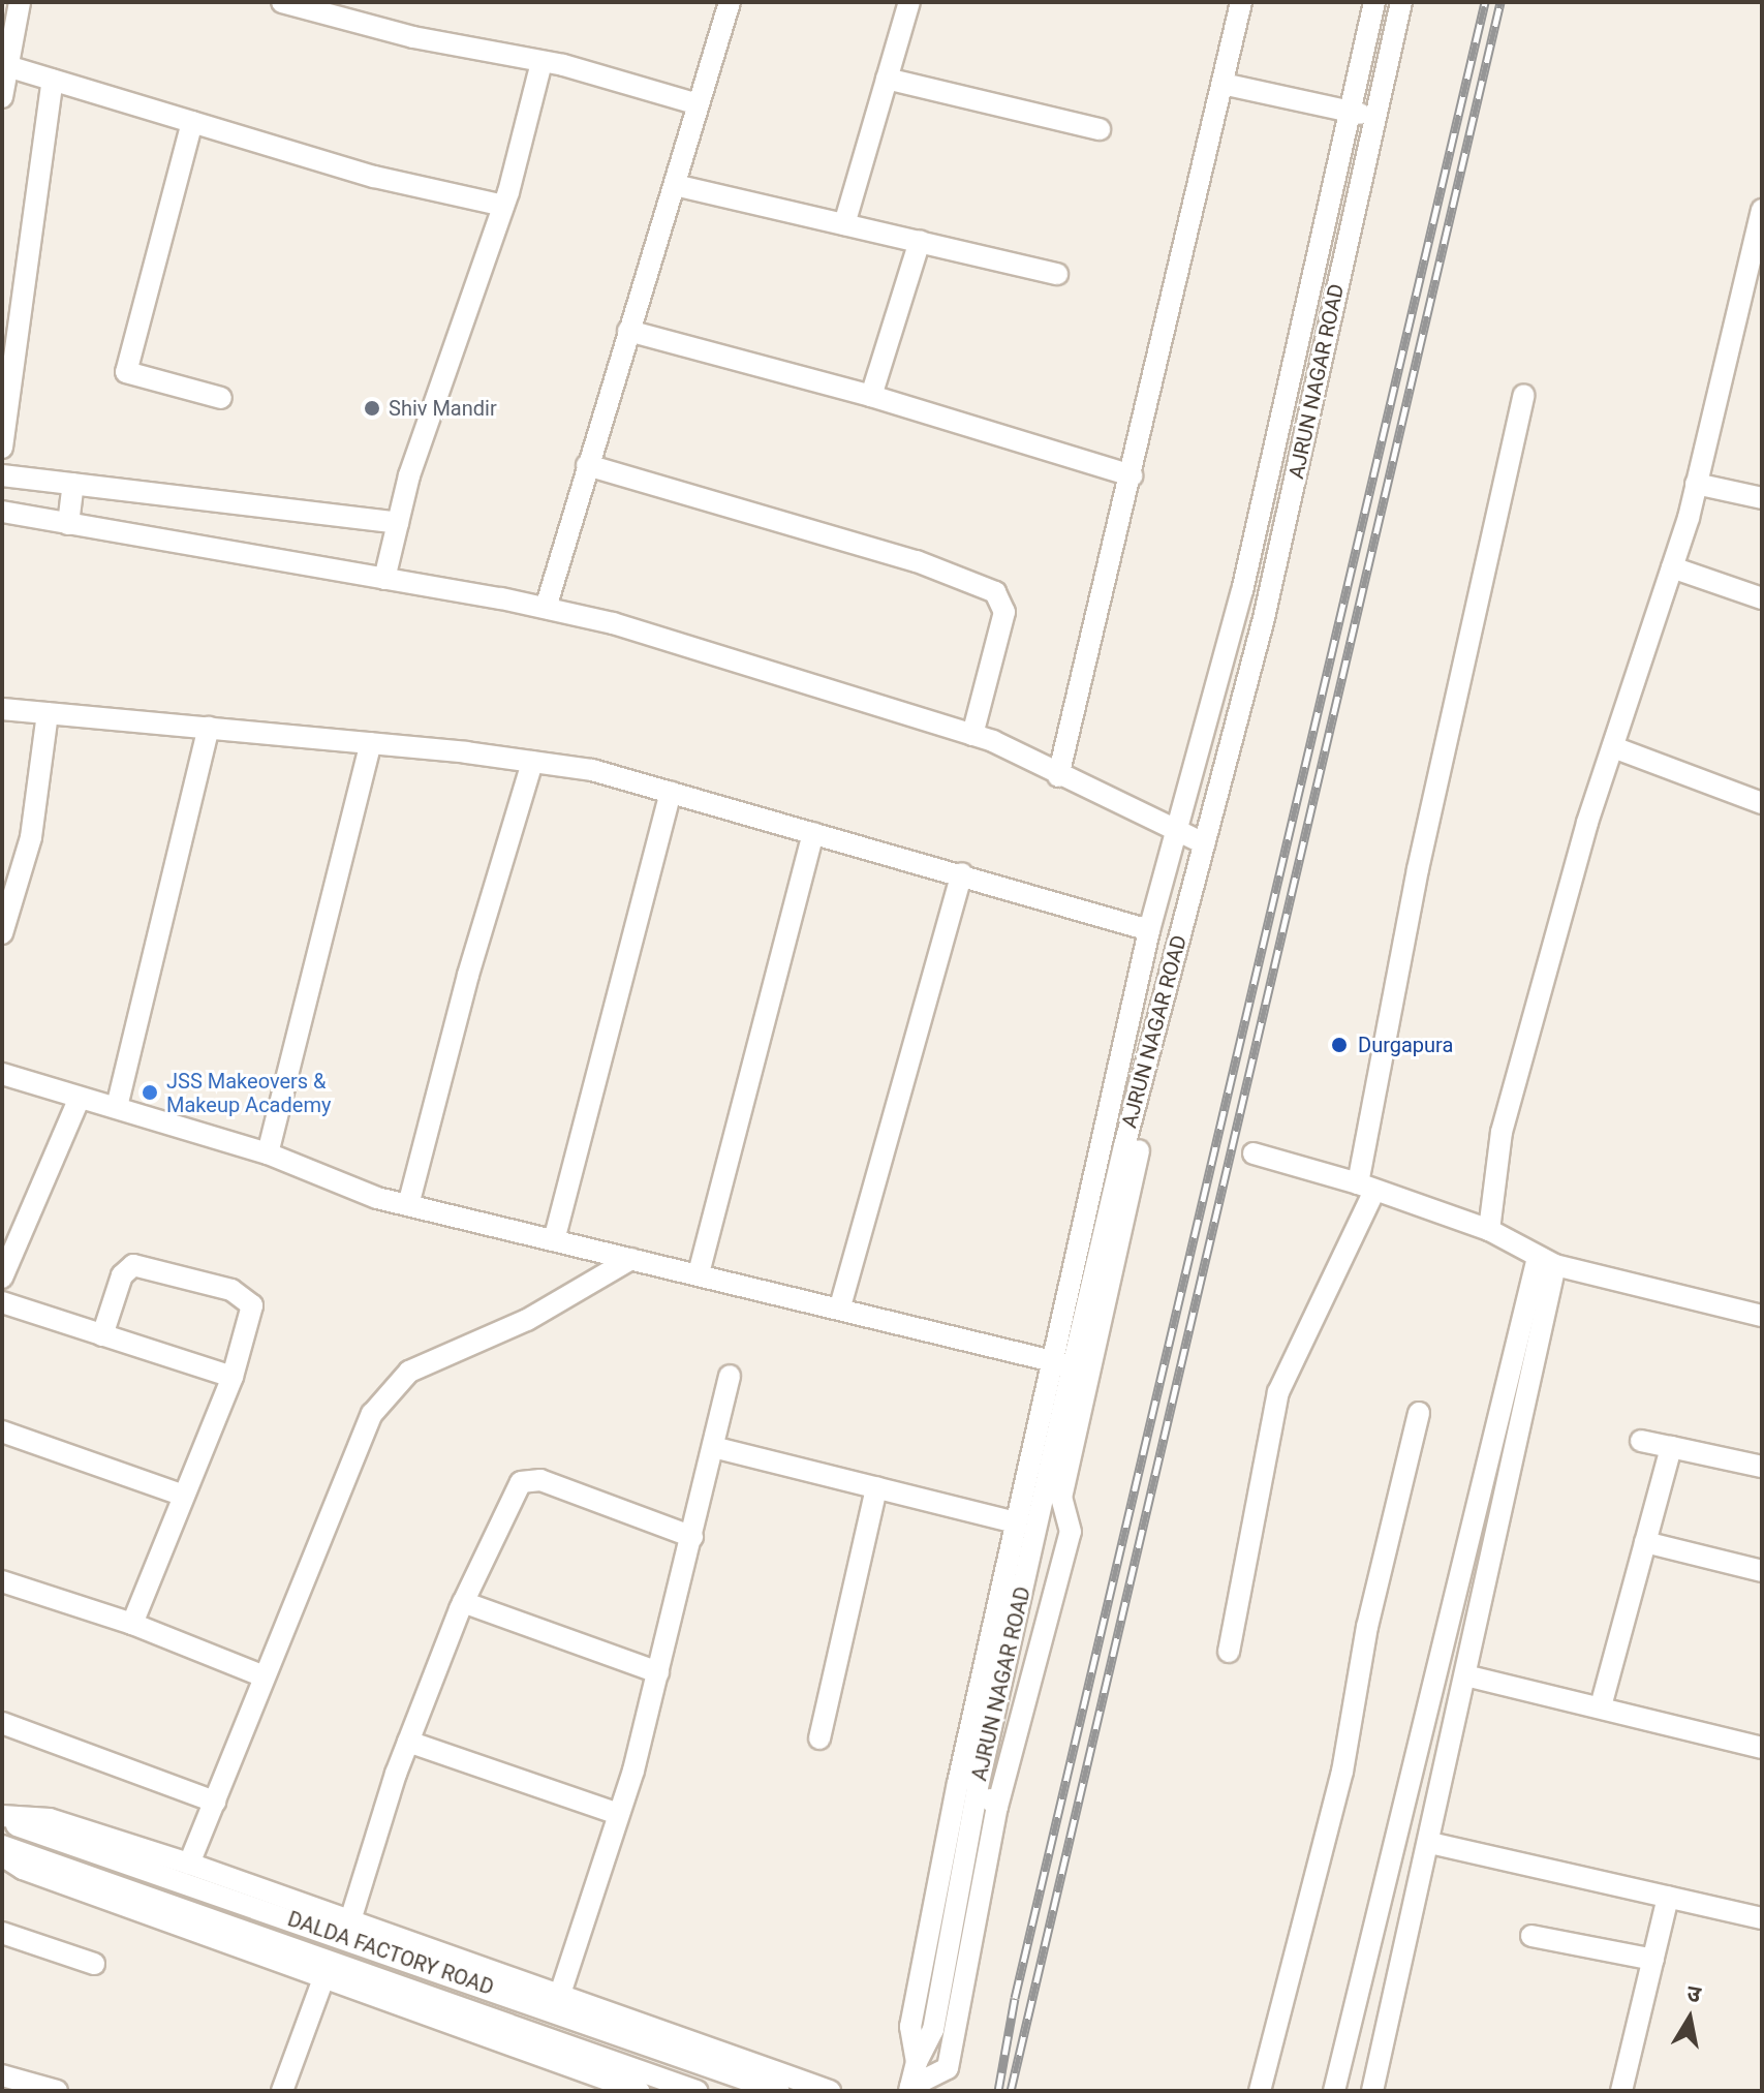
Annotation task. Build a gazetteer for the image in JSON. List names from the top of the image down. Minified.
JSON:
{"streets":{"street":["AJRUN NAGAR ROAD","DALDA FACTORY ROAD"]},"places":["Shiv Mandir","Durgapura","JSS Makeovers & Makeup Academy"],"north":"top"}
